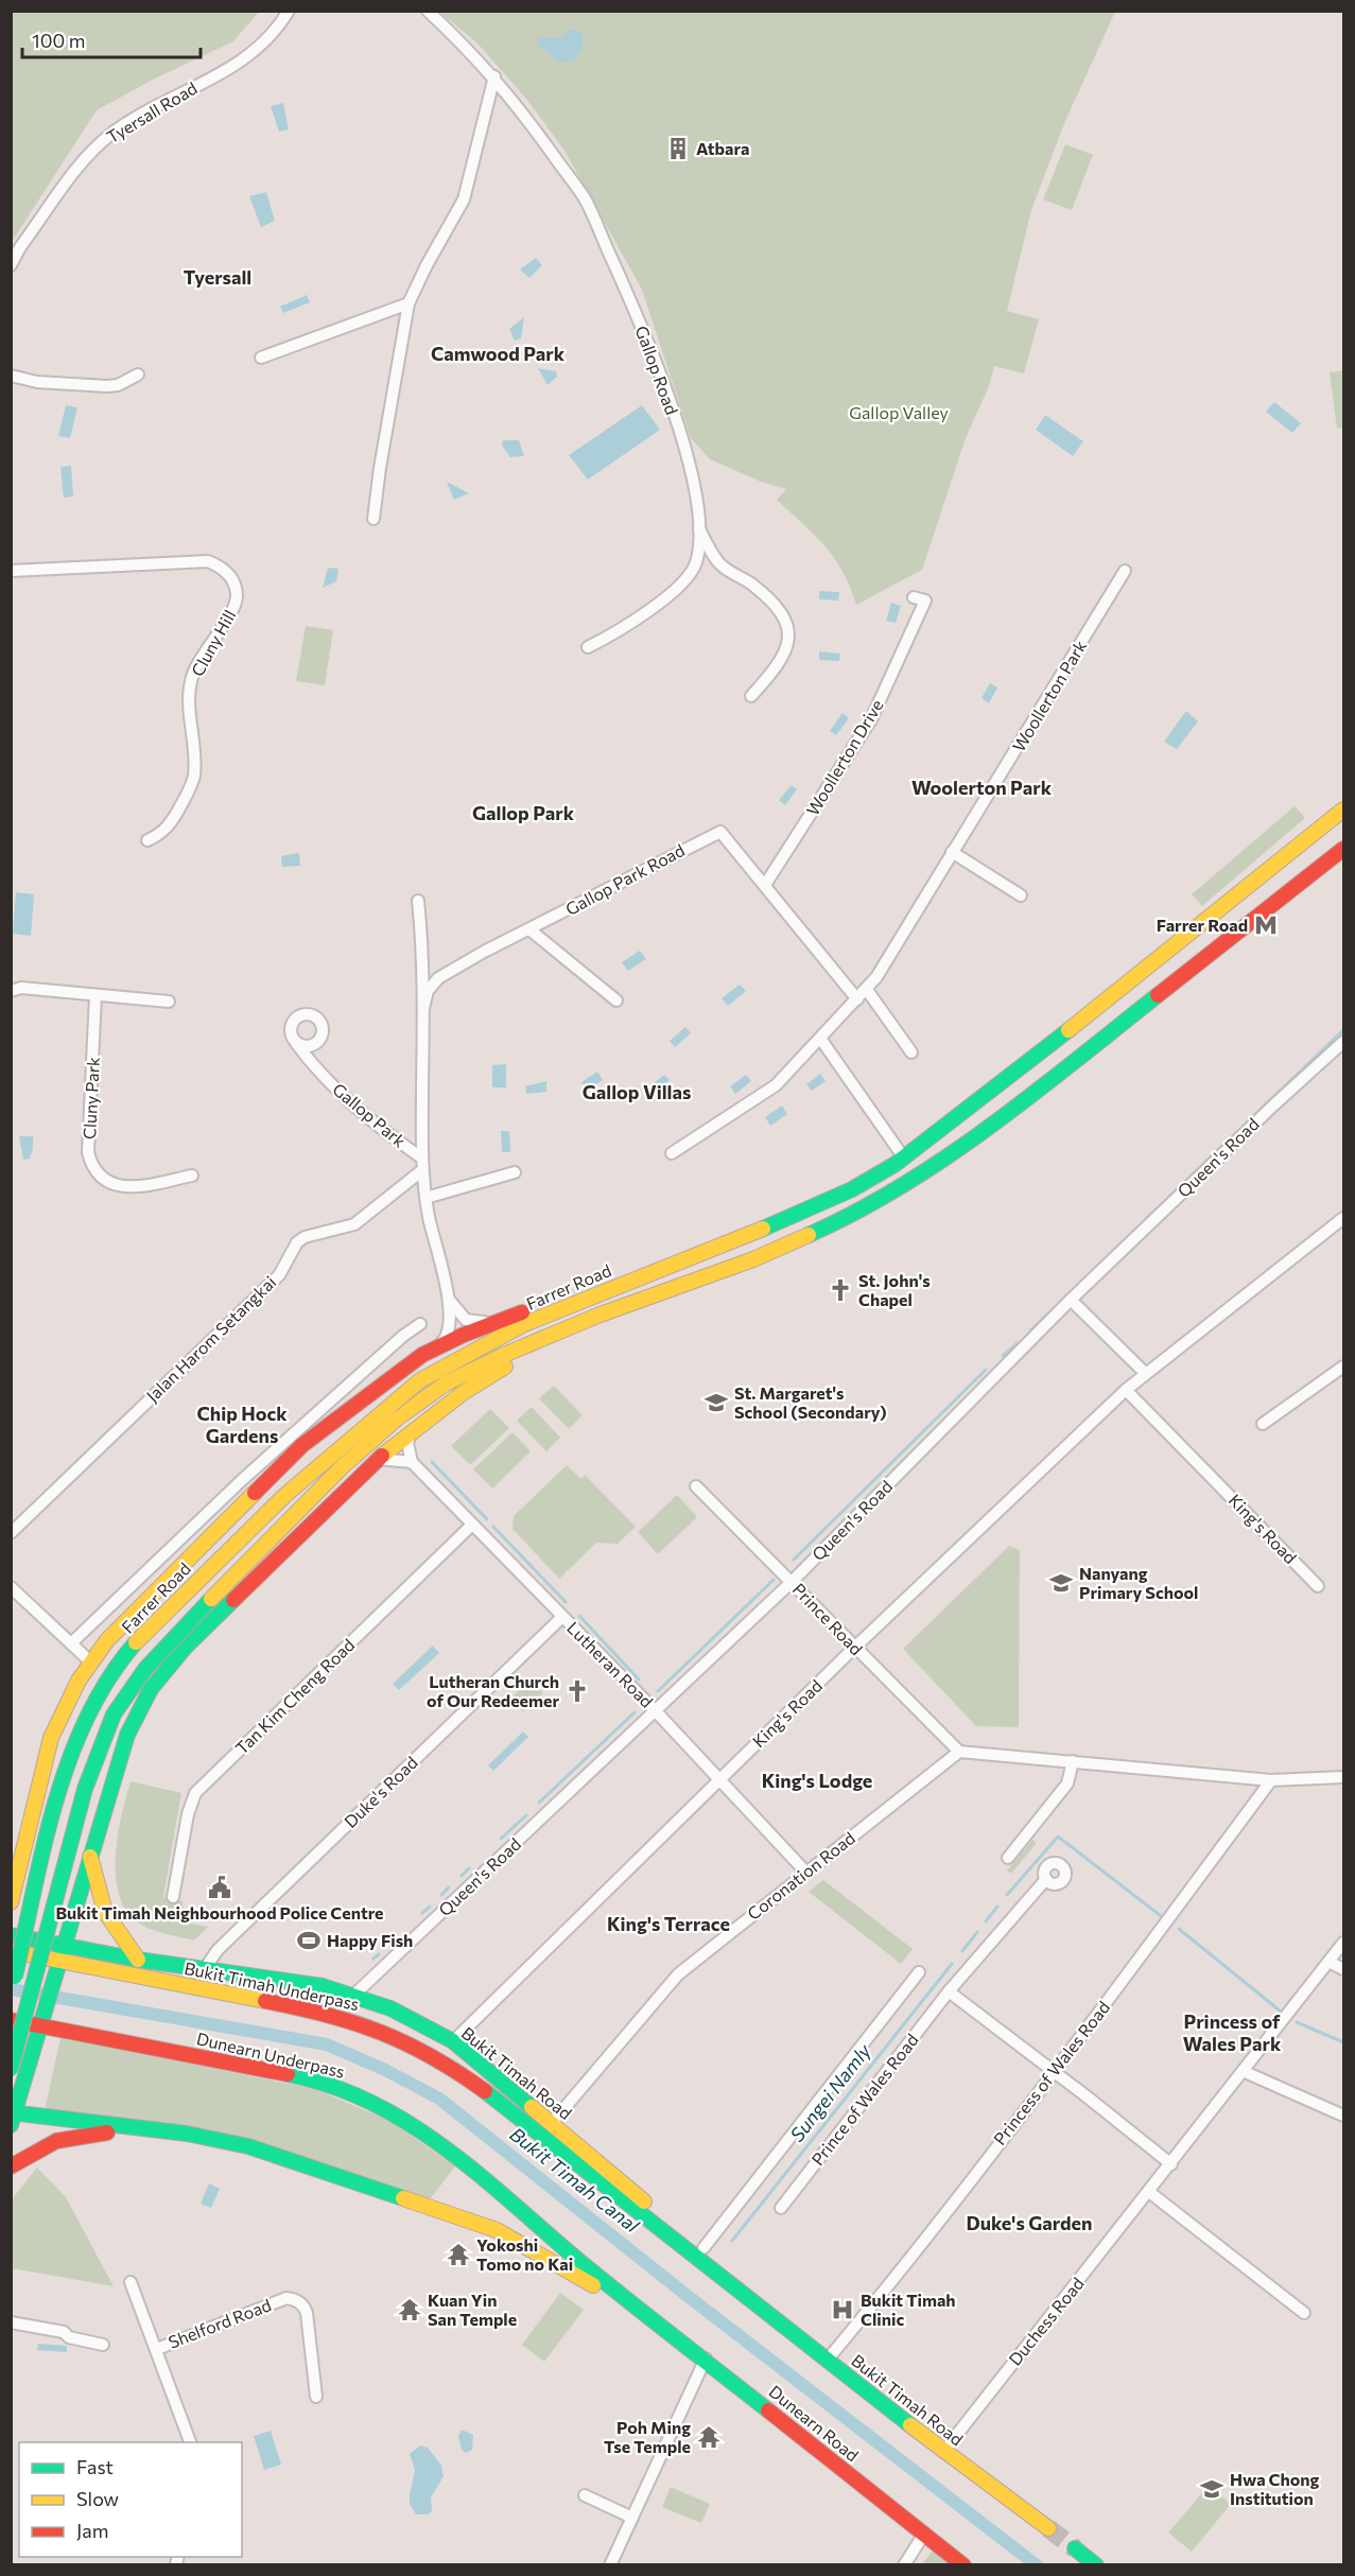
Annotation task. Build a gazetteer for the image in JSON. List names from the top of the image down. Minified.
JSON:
{"streets":{"highway":["Farrer Road","Bukit Timah Underpass","Dunearn Underpass","Bukit Timah Road","Dunearn Road"],"street":["Tyersall Road","Gallop Road","Cluny Hill","Woollerton Park","Woollerton Drive","Gallop Park Road","Cluny Park","Gallop Park","Queen's Road","Jalan Harom Setangkai","King's Road","Prince Road","Lutheran Road","Tan Kim Cheng Road","Duke's Road","Coronation Road","Princess of Wales Road","Prince of Wales Road","Duchess Road","Shelford Road"]},"crossings":[["Woollerton Drive","Gallop Park Road"],["Gallop Park Road","Gallop Park"],["Gallop Park Road","Jalan Harom Setangkai"],["Queen's Road","Prince Road"],["Queen's Road","Lutheran Road"],["Queen's Road","Bukit Timah Road"],["King's Road","Prince Road"],["King's Road","Lutheran Road"],["King's Road","Bukit Timah Road"],["Prince Road","Coronation Road"],["Lutheran Road","Tan Kim Cheng Road"],["Lutheran Road","Duke's Road"],["Lutheran Road","Coronation Road"],["Duke's Road","Bukit Timah Road"],["Coronation Road","Bukit Timah Road"],["Bukit Timah Underpass","Bukit Timah Road"],["Dunearn Underpass","Dunearn Road"],["Bukit Timah Road","Princess of Wales Road"],["Bukit Timah Road","Duchess Road"]],"districts":["Tyersall","Camwood Park","Woolerton Park","Gallop Park","Gallop Villas","Chip Hock Gardens","King's Lodge","King's Terrace","Princess of Wales Park","Duke's Garden"],"water":["Sungei Namly","Bukit Timah Canal"],"parks":["Gallop Valley"],"places":{"building":["Atbara"],"metro station":["Farrer Road"],"church":["St. John's Chapel","Lutheran Church of Our Redeemer"],"school or university":["St. Margaret's School (Secondary)","Nanyang Primary School","Hwa Chong Institution"],"public building":["Bukit Timah Neighbourhood Police Centre"],"sports":["Happy Fish"],"temple":["Yokoshi Tomo no Kai","Kuan Yin San Temple","Poh Ming Tse Temple"],"hospital":["Bukit Timah Clinic"]},"legend":["Fast","Slow","Jam"],"scale_bar":"100 m"}
